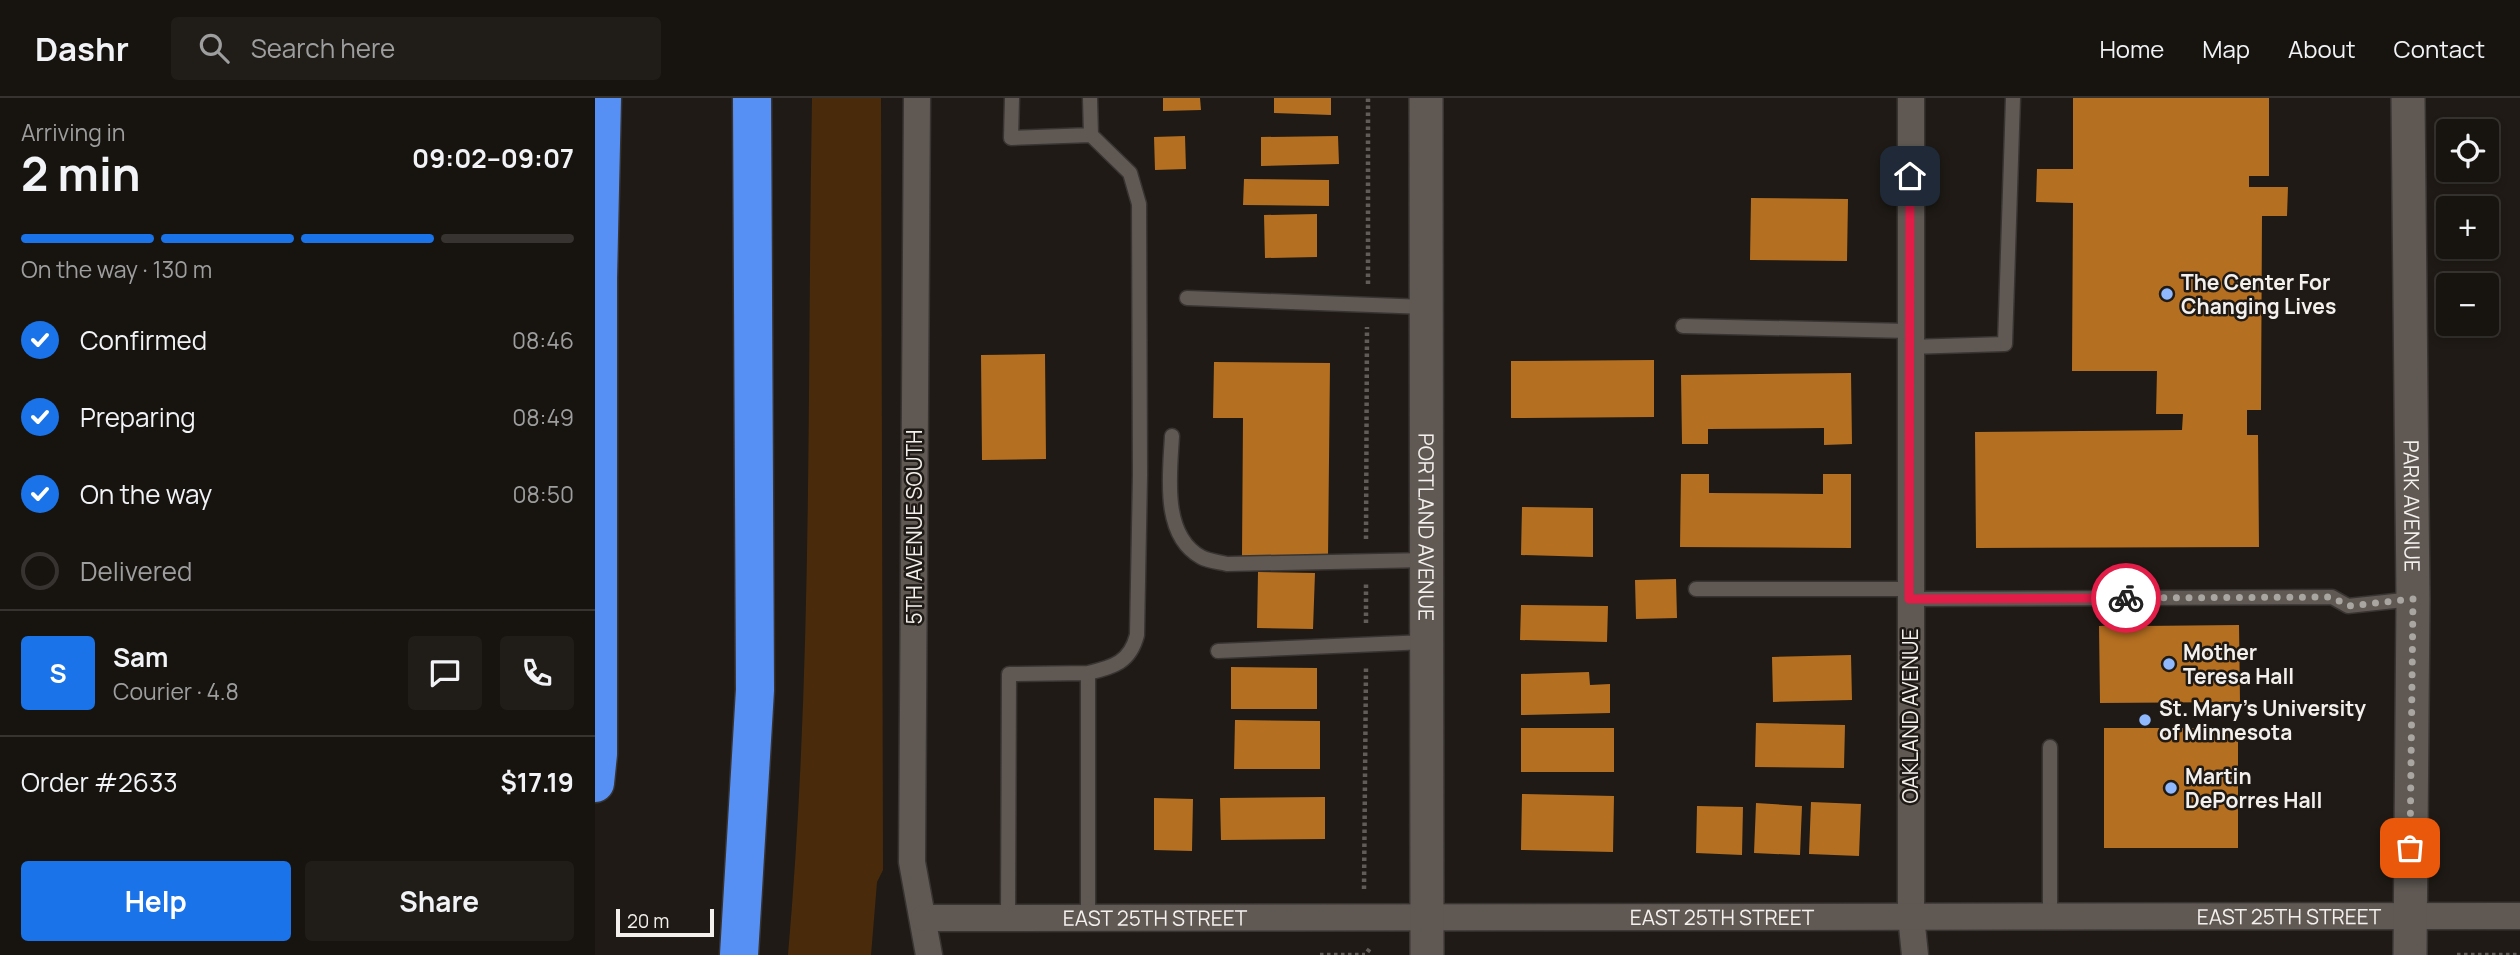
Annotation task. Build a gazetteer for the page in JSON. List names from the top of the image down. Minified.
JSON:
{"streets":{"street":["PARK AVENUE","PORTLAND AVENUE","5TH AVENUE SOUTH","OAKLAND AVENUE","EAST 25TH STREET"]},"crossings":[["PARK AVENUE","EAST 25TH STREET"],["PORTLAND AVENUE","EAST 25TH STREET"],["5TH AVENUE SOUTH","EAST 25TH STREET"],["OAKLAND AVENUE","EAST 25TH STREET"]],"places":["The Center For Changing Lives","Mother Teresa Hall","St. Mary's University of Minnesota","Martin DePorres Hall"],"scale_bar":"20 m","page":{"header":"Dashr","search":"Search here","nav":["Home","Map","About","Contact"],"heading":["2 min","Arriving in","09:02–09:07"],"panel":["Sam","Courier · 4.8","Order #2633","$17.19"],"map_buttons":["+","−"],"bar":"On the way · 130 m","list":[["Confirmed","08:46"],["Preparing","08:49"],["On the way","08:50"],"Delivered"],"round":"S","buttons":["Help","Share"],"scale":"20 m"}}
